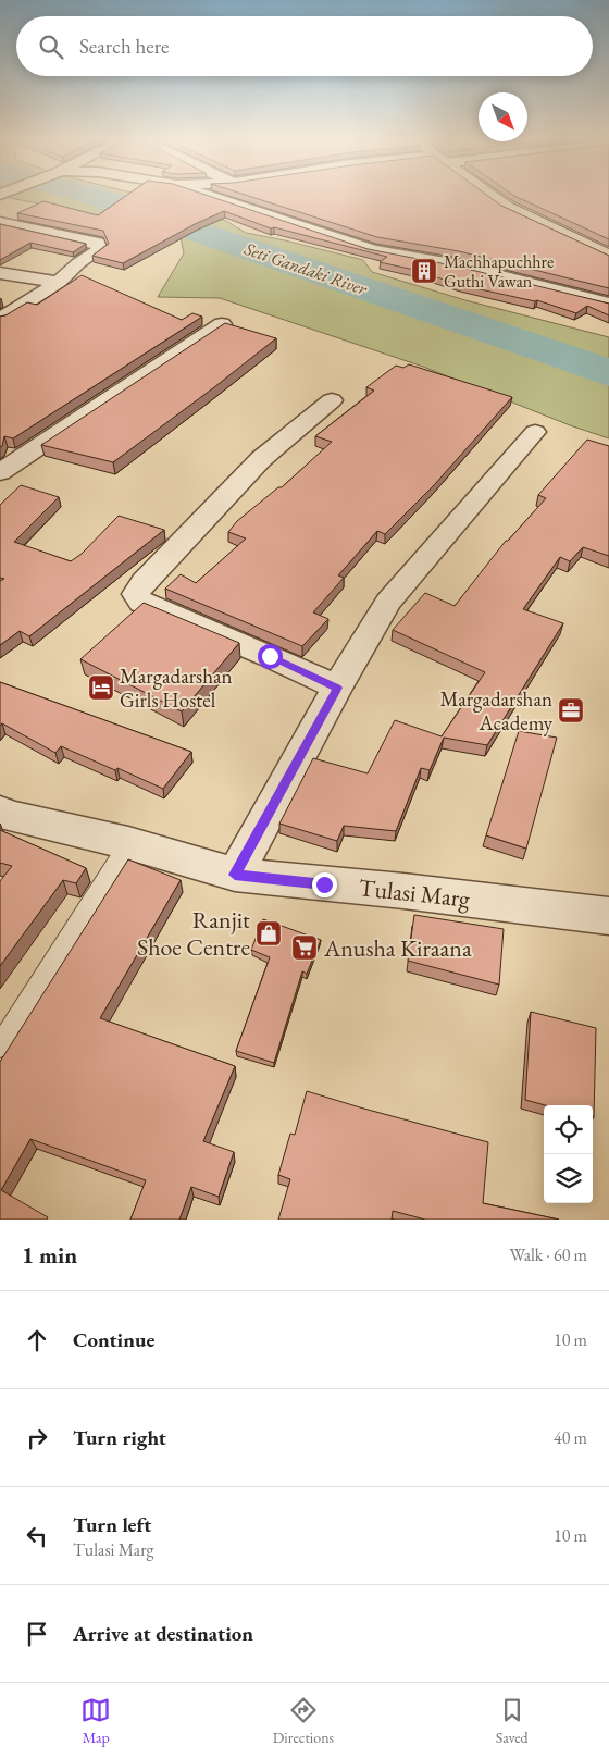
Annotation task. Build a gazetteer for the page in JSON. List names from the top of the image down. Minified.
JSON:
{"streets":{"street":["Tulasi Marg"]},"water":["Seti Gandaki River"],"places":{"building":["Machhapuchhre Guthi Vawan"],"hotel":["Margadarshan Girls Hostel"],"office":["Margadarshan Academy"],"shop":["Ranjit Shoe Centre"],"supermarket":["Anusha Kiraana"]},"north":"bottom right","page":{"search":"Search here","heading":["1 min","Walk · 60 m"],"list":[["Continue","10 m"],["Turn right","40 m"],["Turn left","Tulasi Marg","10 m"],"Arrive at destination"],"nav":["Map","Directions","Saved"]}}
